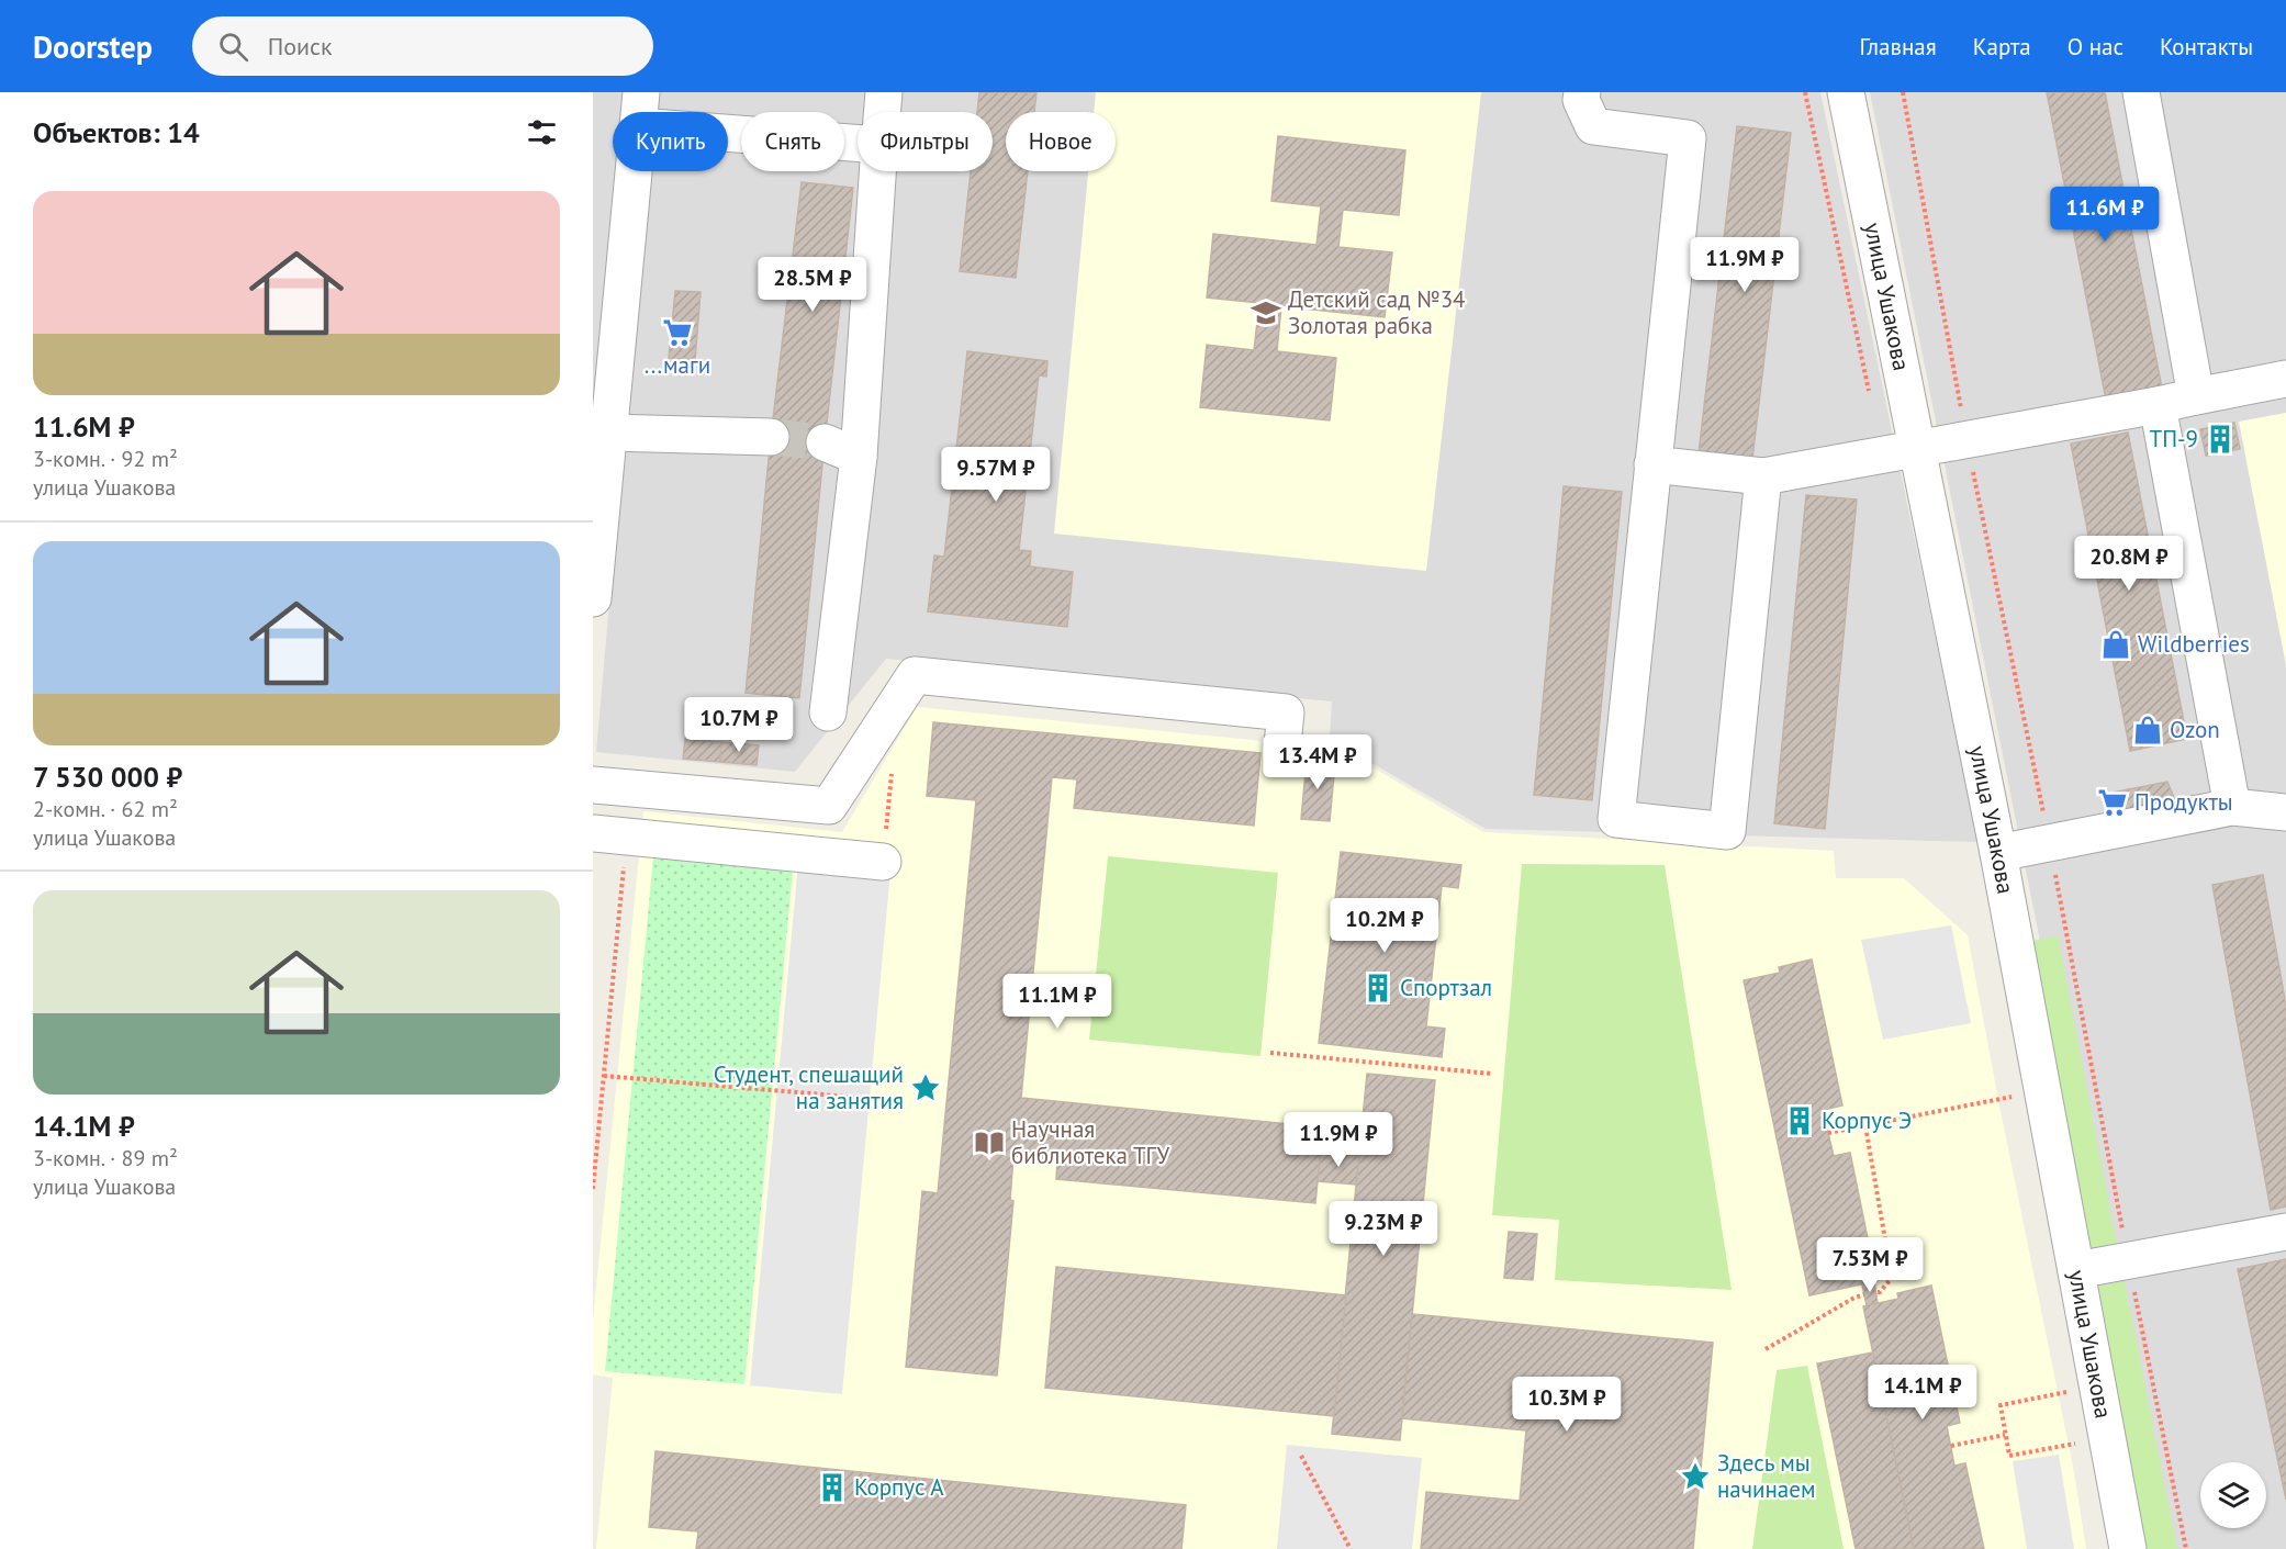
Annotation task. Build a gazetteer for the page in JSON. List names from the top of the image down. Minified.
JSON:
{"streets":{"street":["улица Ушакова"]},"places":{"school or university":["Детский сад №34 Золотая рабка"],"supermarket":["...маги","Продукты"],"building":["ТП-9","Спортзал","Корпус Э","Корпус А"],"shop":["Wildberries","Ozon"],"place":["Студент, спешащий на занятия","Здесь мы начинаем"],"library":["Научная библиотека ТГУ"]},"page":{"header":"Doorstep","search":"Поиск","nav":["Главная","Карта","О нас","Контакты"],"heading":"Объектов: 14","chip":["Купить","Снять","Фильтры","Новое"],"list":[{"name":"11.6M ₽","note":"3-комн. · 92 m² · улица Ушакова"},{"name":"7 530 000 ₽","note":"2-комн. · 62 m² · улица Ушакова"},{"name":"14.1M ₽","note":"3-комн. · 89 m² · улица Ушакова"}],"price":["11.6M ₽","11.9M ₽","28.5M ₽","9.57M ₽","20.8M ₽","10.7M ₽","13.4M ₽","10.2M ₽","11.1M ₽","11.9M ₽","9.23M ₽","7.53M ₽","14.1M ₽","10.3M ₽"]}}
